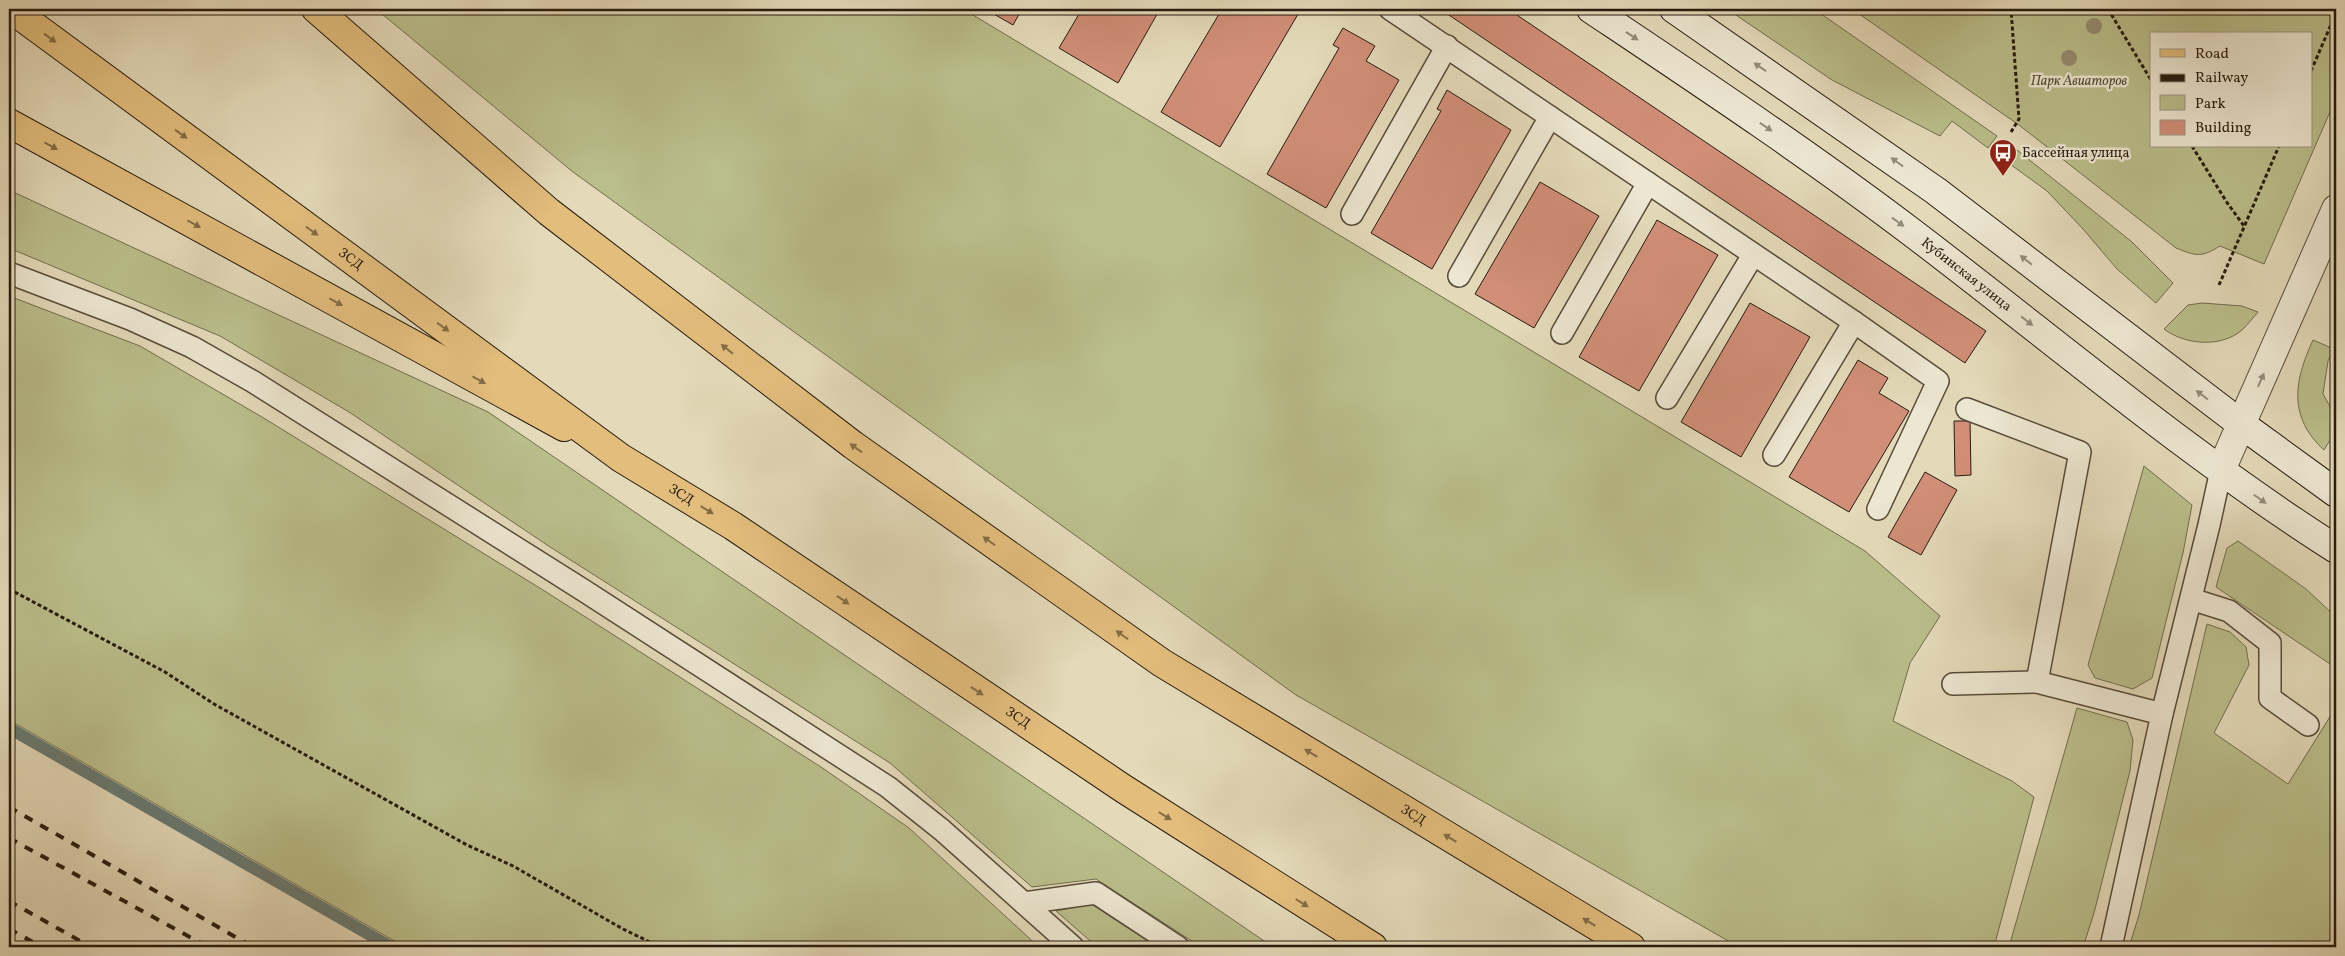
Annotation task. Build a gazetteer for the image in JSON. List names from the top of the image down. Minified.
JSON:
{"streets":{"main road":["ЗСД","Кубинская улица"]},"parks":["Парк Авиаторов"],"places":{"bus stop":["Бассейная улица"]},"legend":["Road","Railway","Park","Building"]}
